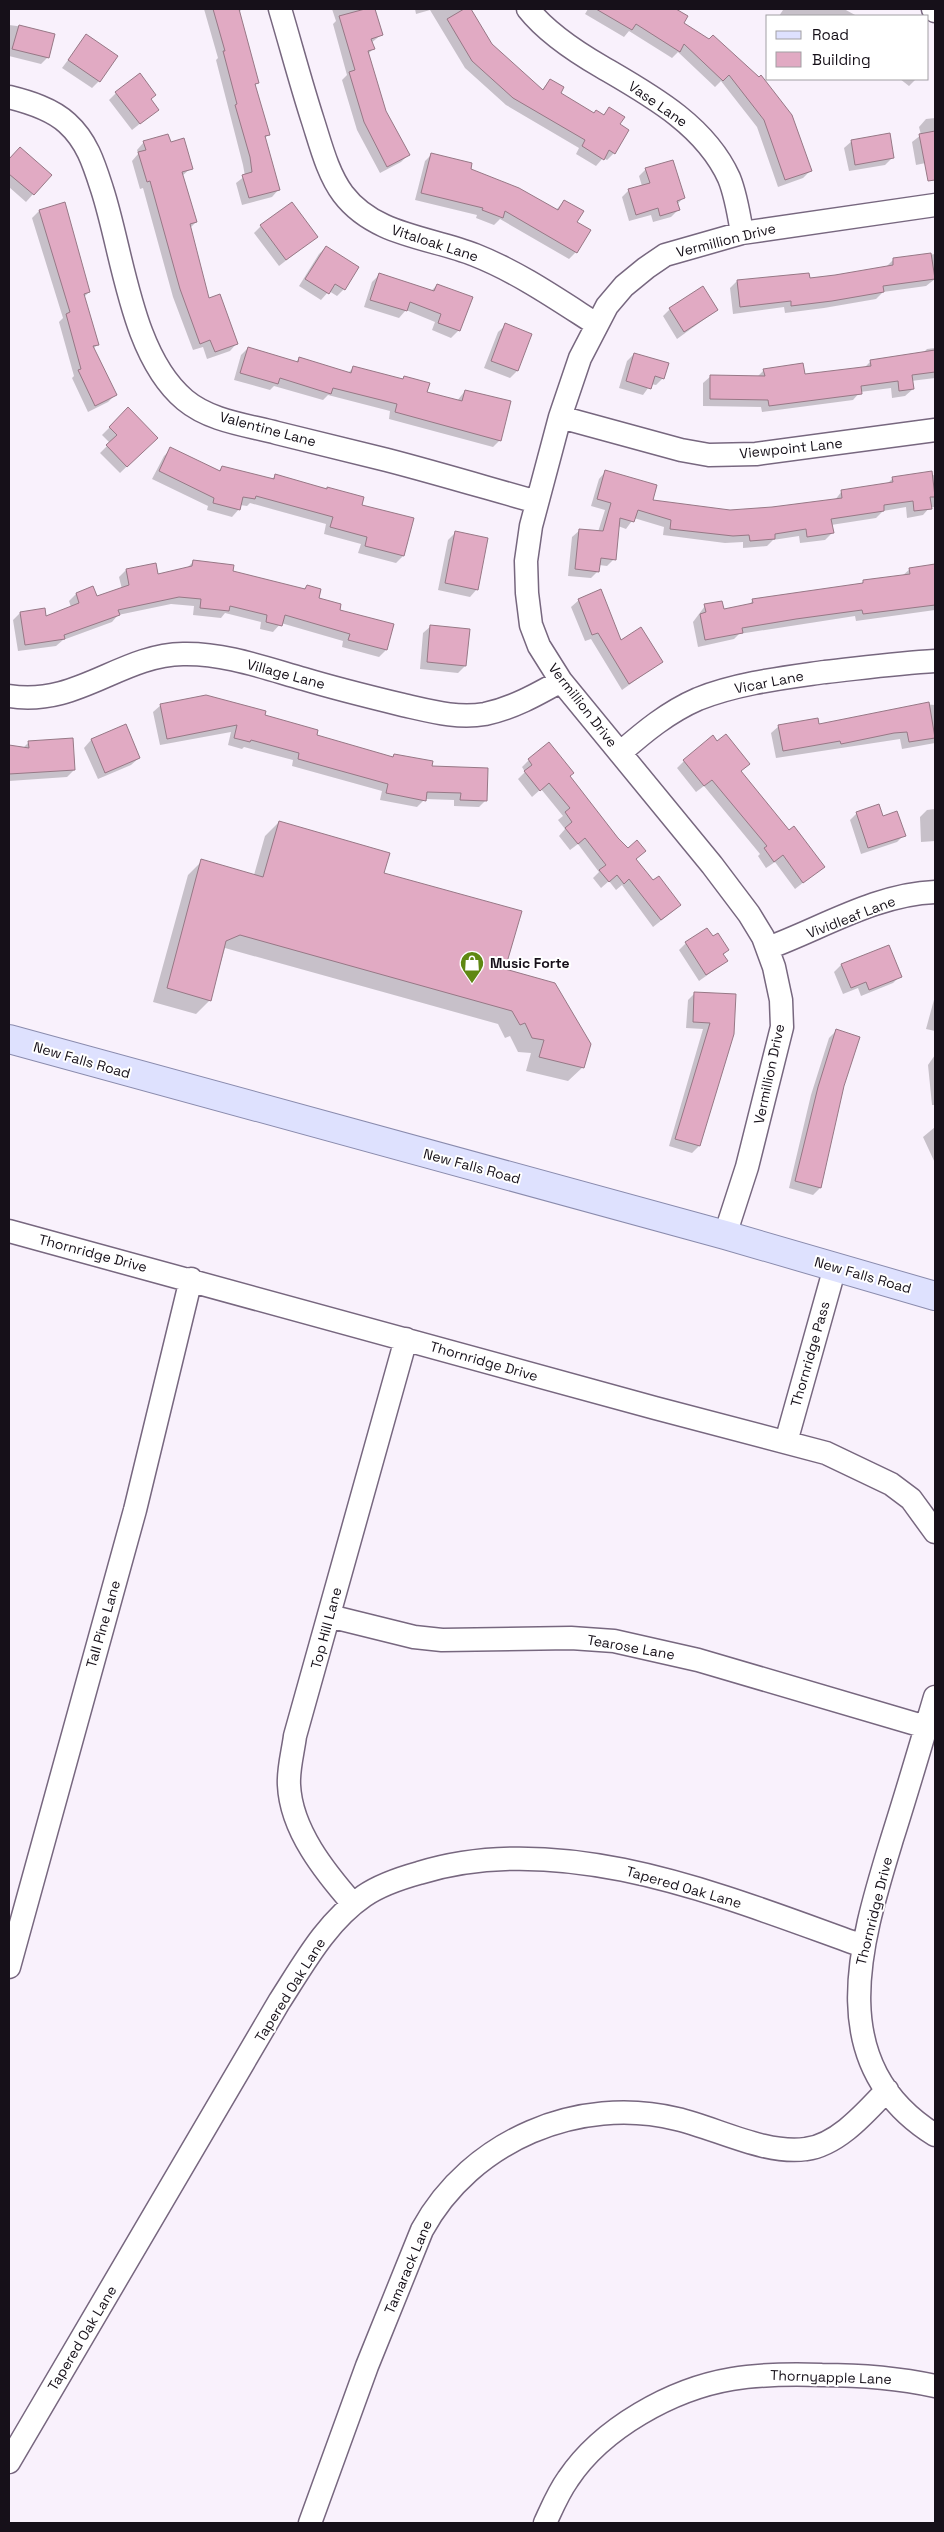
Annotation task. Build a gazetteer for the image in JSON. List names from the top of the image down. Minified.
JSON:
{"streets":{"main road":["New Falls Road"],"street":["Vase Lane","Vermillion Drive","Vitaloak Lane","Valentine Lane","Viewpoint Lane","Village Lane","Vicar Lane","Vividleaf Lane","Thornridge Drive","Thornridge Pass","Tall Pine Lane","Top Hill Lane","Tearose Lane","Tapered Oak Lane","Tamarack Lane","Thornyapple Lane"]},"crossings":[["Vase Lane","Vermillion Drive"],["Vermillion Drive","Vitaloak Lane"],["Vermillion Drive","Valentine Lane"],["Vermillion Drive","Viewpoint Lane"],["Vermillion Drive","Village Lane"],["Vermillion Drive","Vicar Lane"],["Vermillion Drive","Vividleaf Lane"],["Vermillion Drive","New Falls Road"],["New Falls Road","Thornridge Pass"],["Thornridge Drive","Thornridge Pass"],["Thornridge Drive","Tall Pine Lane"],["Thornridge Drive","Top Hill Lane"],["Thornridge Drive","Tearose Lane"],["Thornridge Drive","Tapered Oak Lane"],["Thornridge Drive","Tamarack Lane"],["Top Hill Lane","Tearose Lane"],["Top Hill Lane","Tapered Oak Lane"]],"places":{"shop":["Music Forte"]},"legend":["Road","Building"]}
